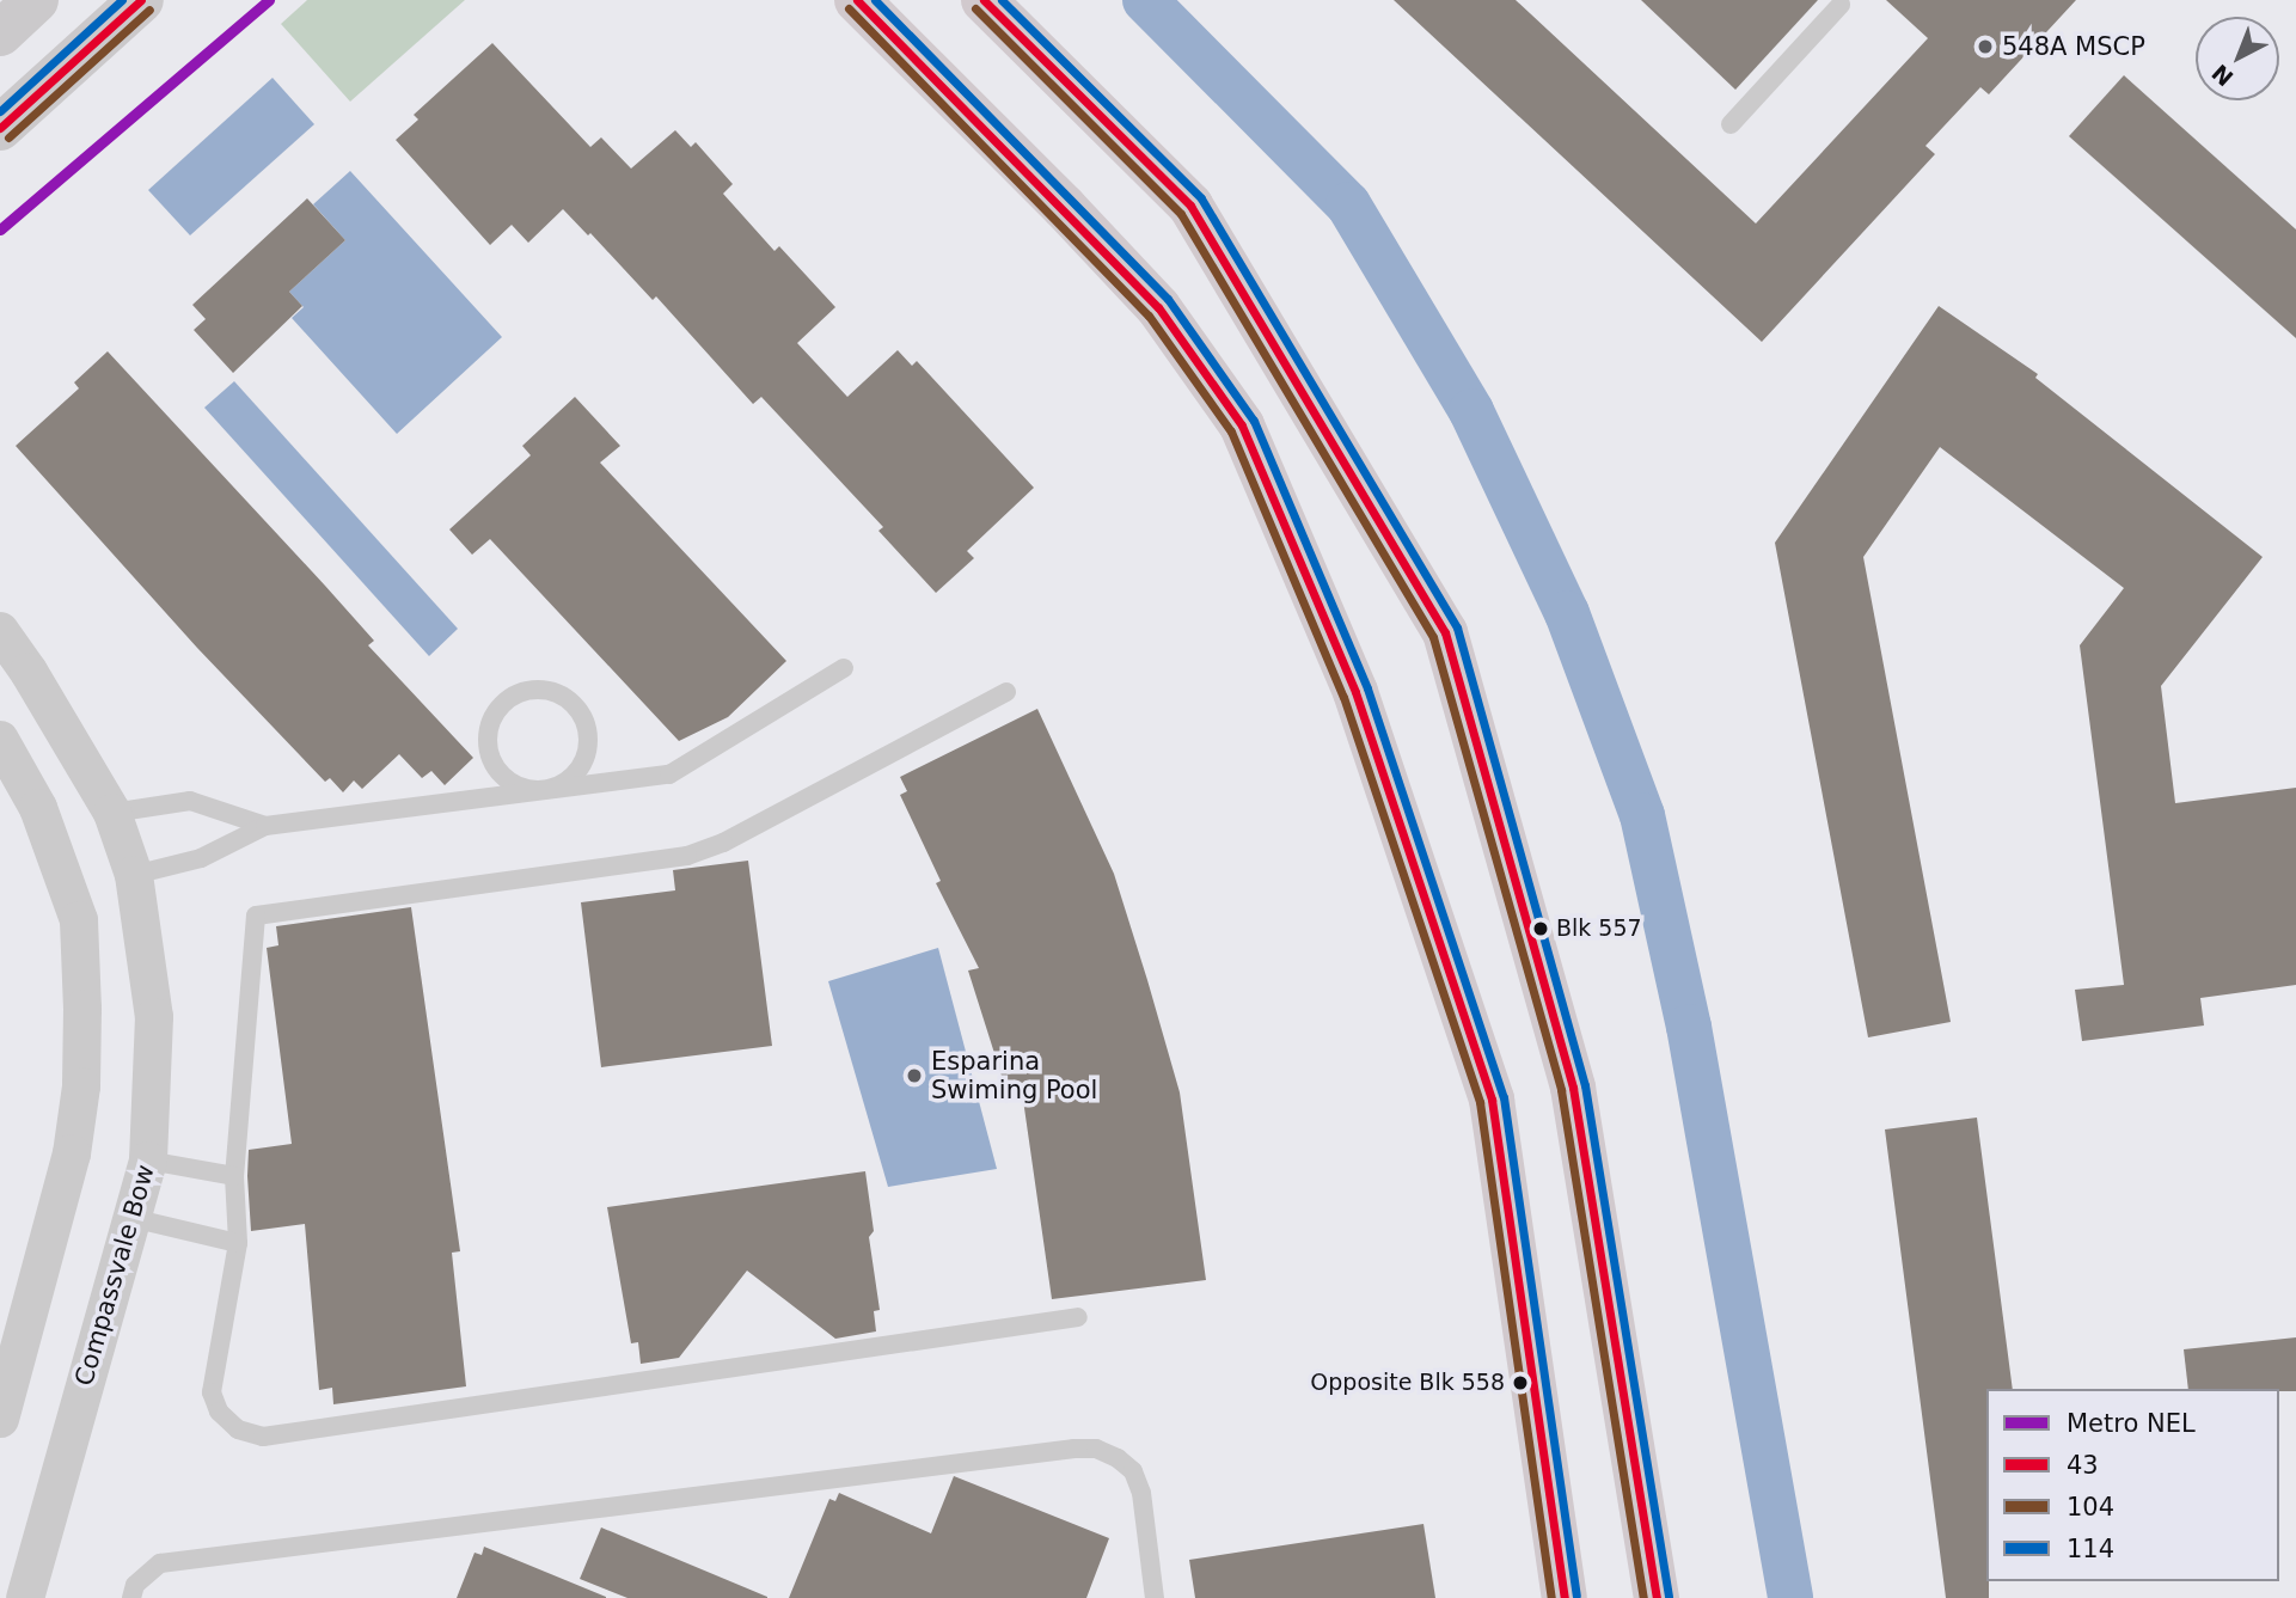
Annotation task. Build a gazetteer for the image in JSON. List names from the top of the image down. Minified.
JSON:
{"streets":{"street":["Compassvale Bow"]},"places":["548A MSCP","Blk 557","Esparina Swiming Pool","Opposite Blk 558"],"lines":["metro line NEL","transit line 43","transit line 114","transit line 104"],"legend":["Metro NEL","43","104","114"],"north":"bottom left"}
